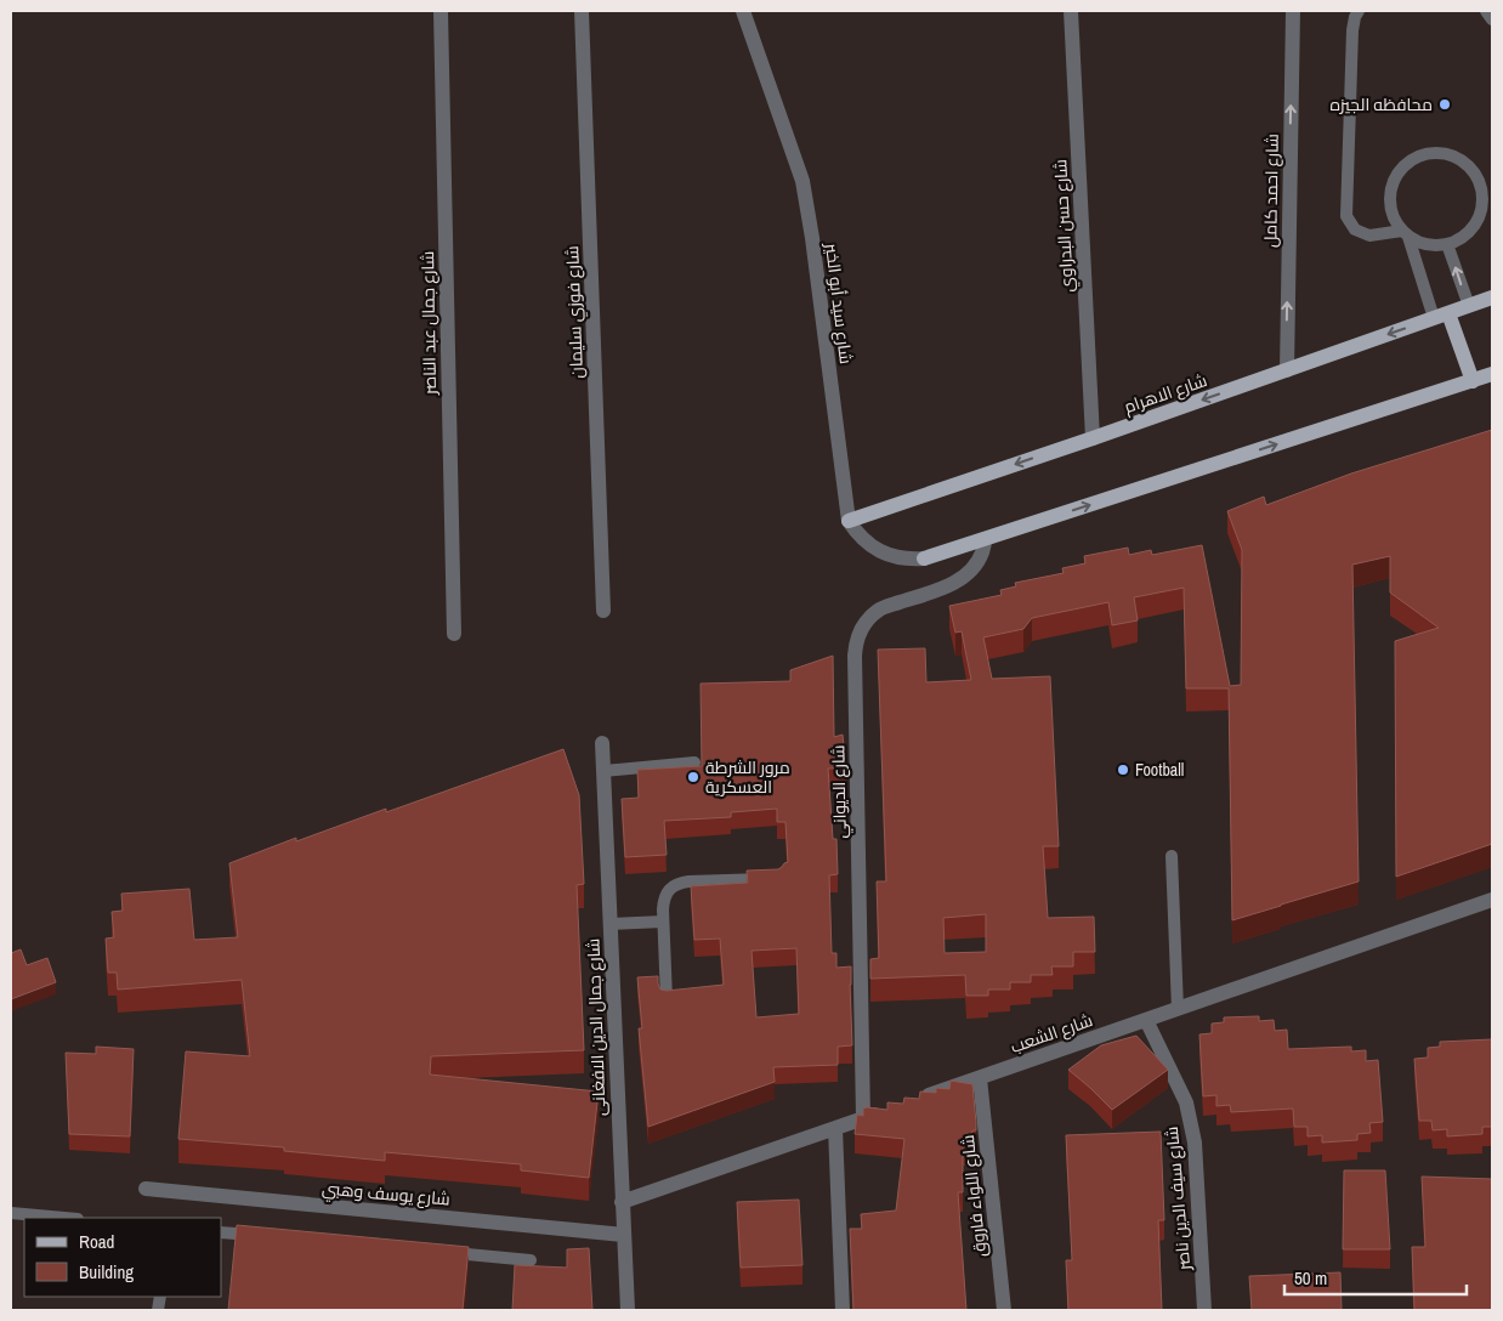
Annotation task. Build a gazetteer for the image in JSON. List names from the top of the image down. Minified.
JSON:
{"streets":{"main road":["شارع الاهرام"],"street":["شارع احمد كامل","شارع حسن البدراوي","شارع سيد أبو الخير","شارع فوزي سليمان","شارع جمال عبد الناصر","شارع الديواني","شارع جمال الدين الافغانى","شارع الشعب","شارع يوسف وهبي","شارع اللواء فاروق","شارع سيف الدين ناصر"]},"crossings":[["شارع احمد كامل","شارع الاهرام"],["شارع حسن البدراوي","شارع الاهرام"],["شارع سيد أبو الخير","شارع الاهرام"],["شارع جمال الدين الافغانى","شارع يوسف وهبي"],["شارع الشعب","شارع اللواء فاروق"],["شارع الشعب","شارع سيف الدين ناصر"]],"one_way":["شارع احمد كامل"],"places":["محافظه الجيزه","Football","مرور الشرطة العسكرية"],"legend":["Road","Building"],"scale_bar":"50 m"}
